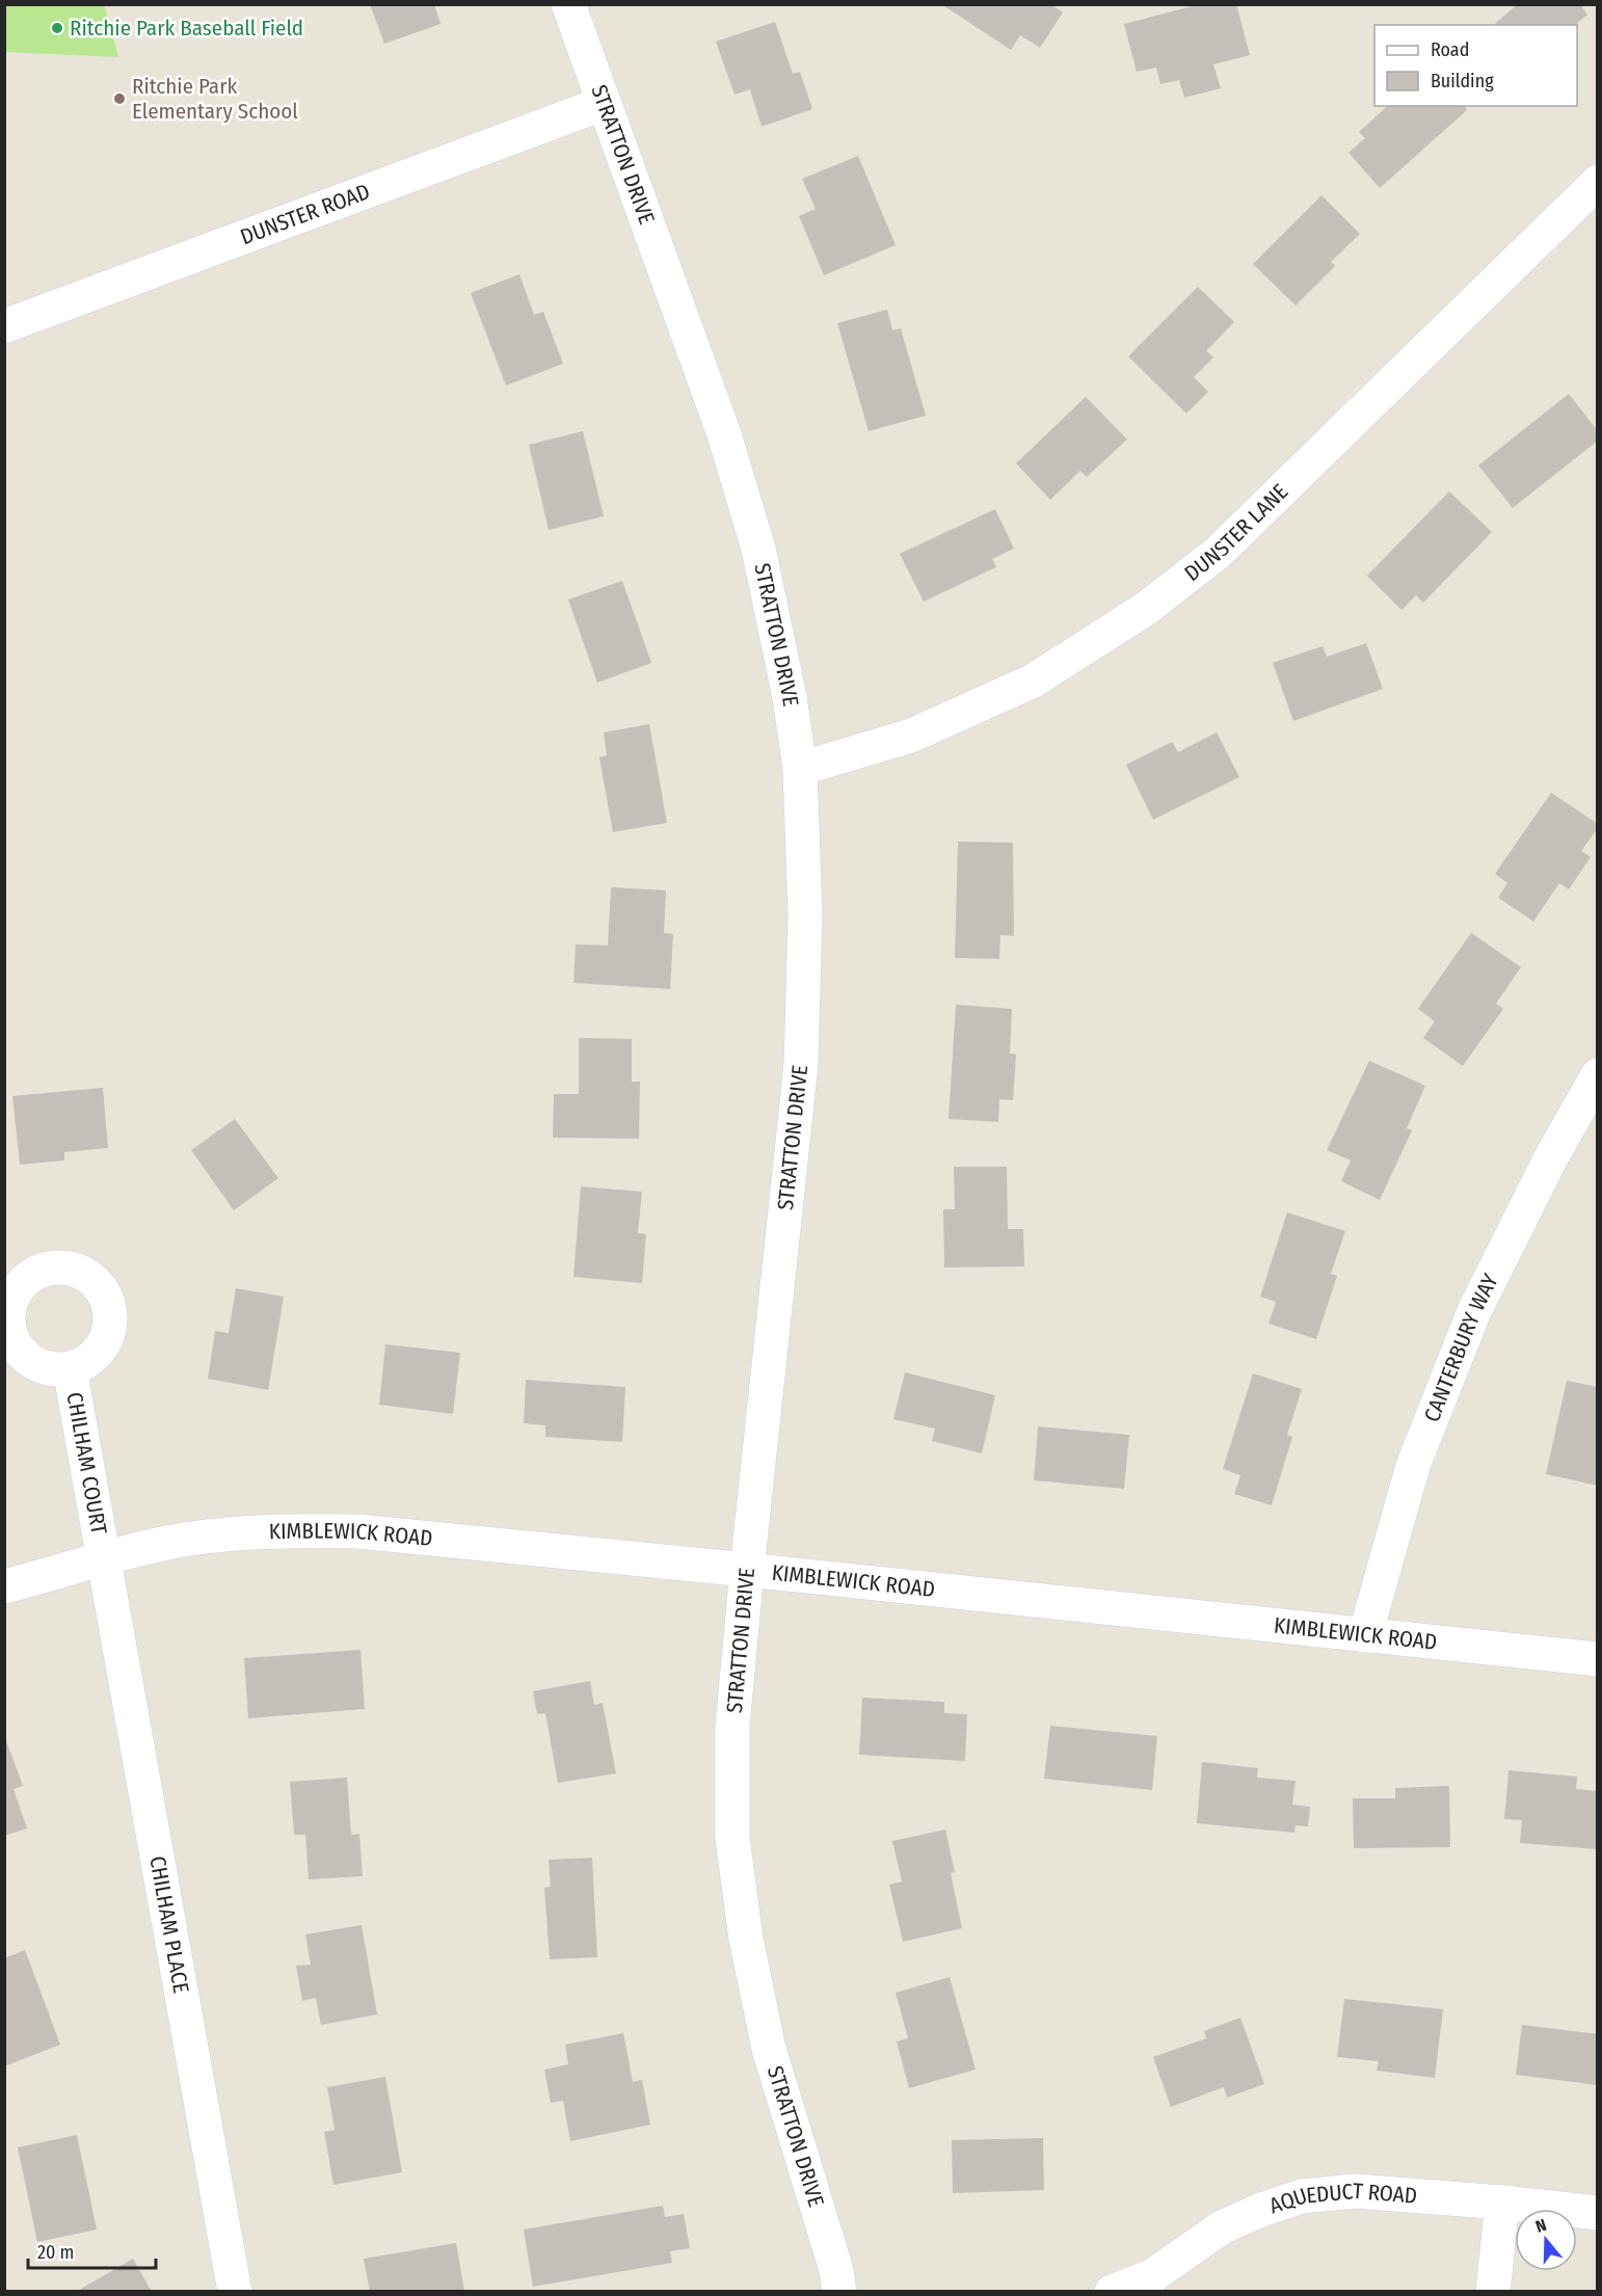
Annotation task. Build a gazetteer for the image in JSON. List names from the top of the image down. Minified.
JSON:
{"streets":{"street":["STRATTON DRIVE","DUNSTER ROAD","DUNSTER LANE","CANTERBURY WAY","CHILHAM COURT","KIMBLEWICK ROAD","CHILHAM PLACE","AQUEDUCT ROAD"]},"crossings":[["STRATTON DRIVE","DUNSTER ROAD"],["STRATTON DRIVE","DUNSTER LANE"],["STRATTON DRIVE","KIMBLEWICK ROAD"],["CANTERBURY WAY","KIMBLEWICK ROAD"],["CHILHAM COURT","KIMBLEWICK ROAD"],["CHILHAM COURT","CHILHAM PLACE"],["KIMBLEWICK ROAD","CHILHAM PLACE"]],"places":["Ritchie Park Baseball Field","Ritchie Park Elementary School"],"legend":["Road","Building"],"scale_bar":"20 m","north":"top"}
